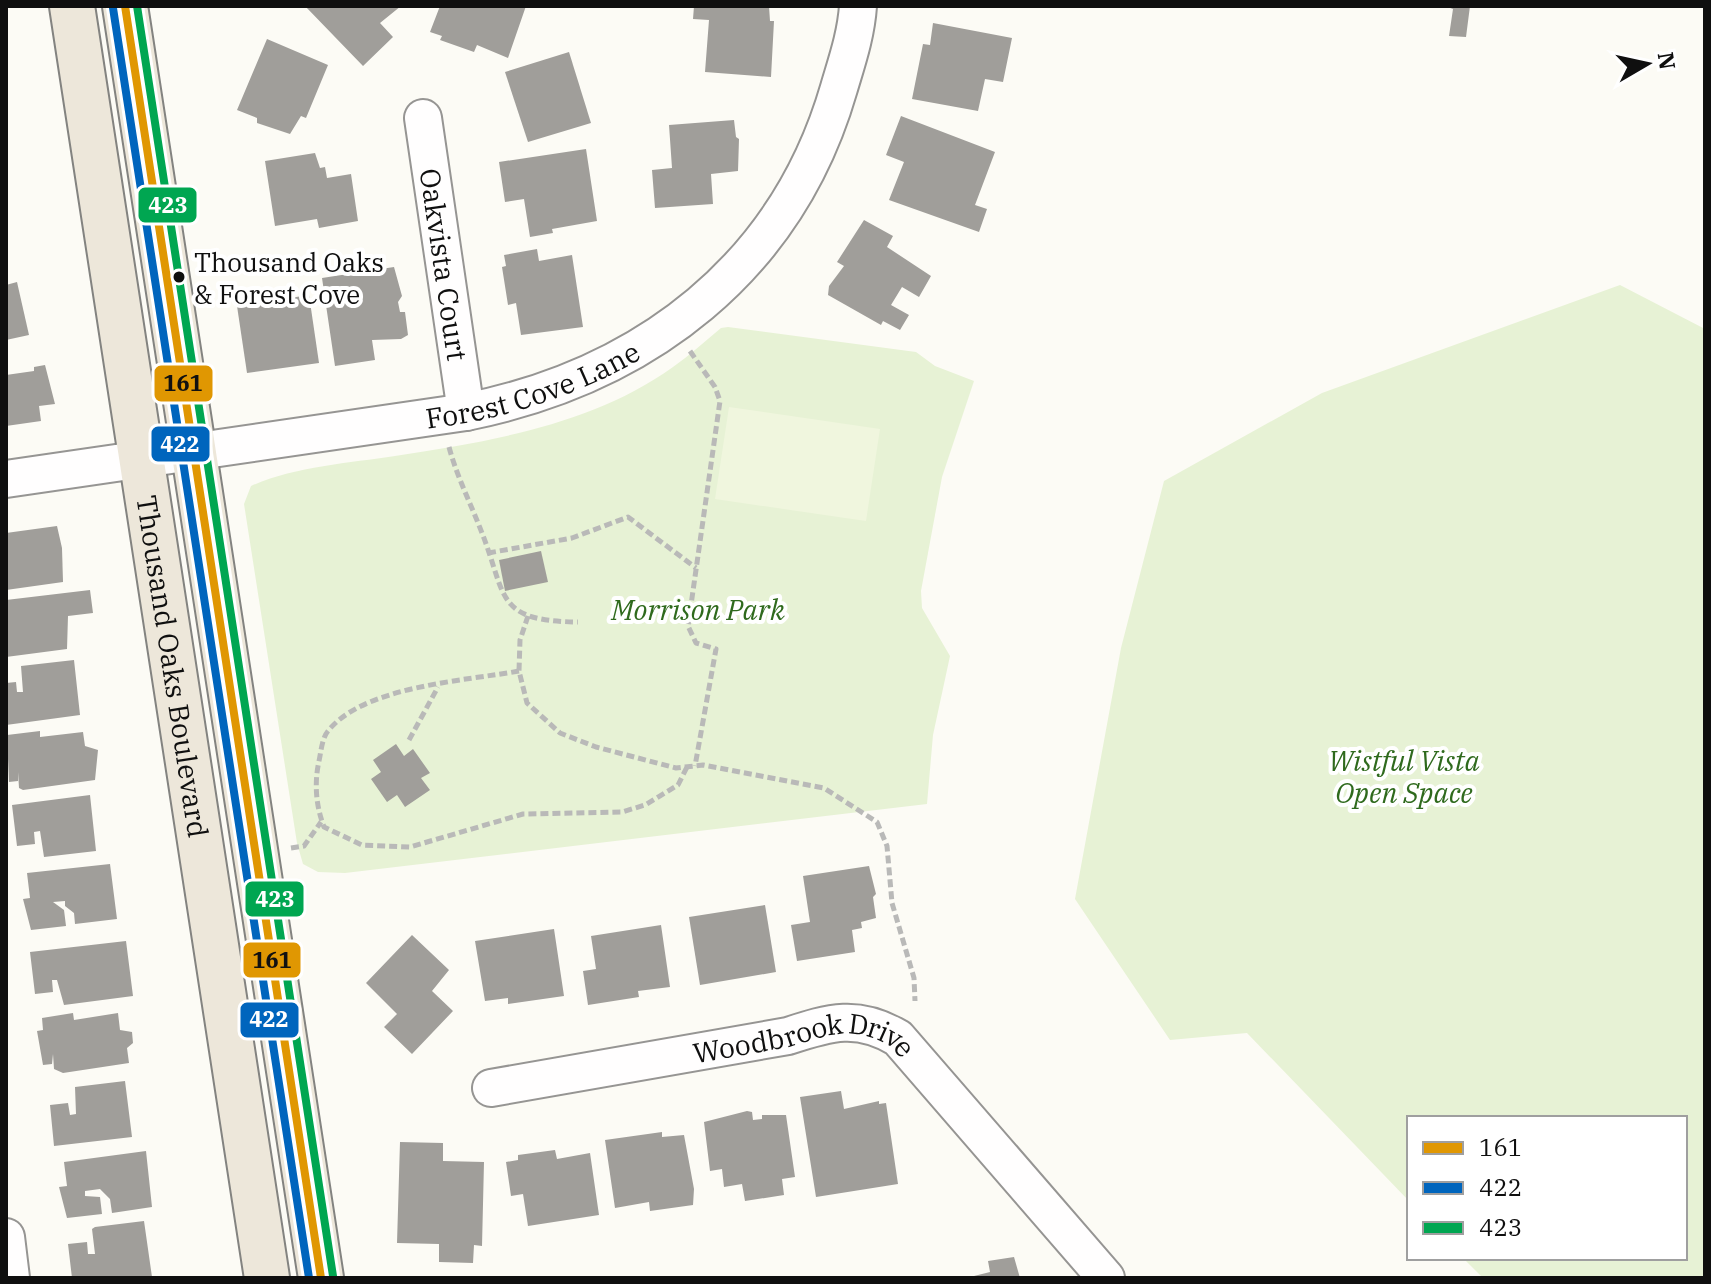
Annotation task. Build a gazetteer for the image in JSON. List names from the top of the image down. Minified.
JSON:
{"streets":{"main road":["Thousand Oaks Boulevard"],"street":["Oakvista Court","Forest Cove Lane","Woodbrook Drive"]},"crossings":[["Oakvista Court","Forest Cove Lane"],["Forest Cove Lane","Thousand Oaks Boulevard"]],"parks":["Morrison Park","Wistful Vista Open Space"],"places":["Thousand Oaks & Forest Cove"],"lines":["transit line 161","transit line 423","transit line 422"],"legend":["161","422","423"],"north":"right"}
